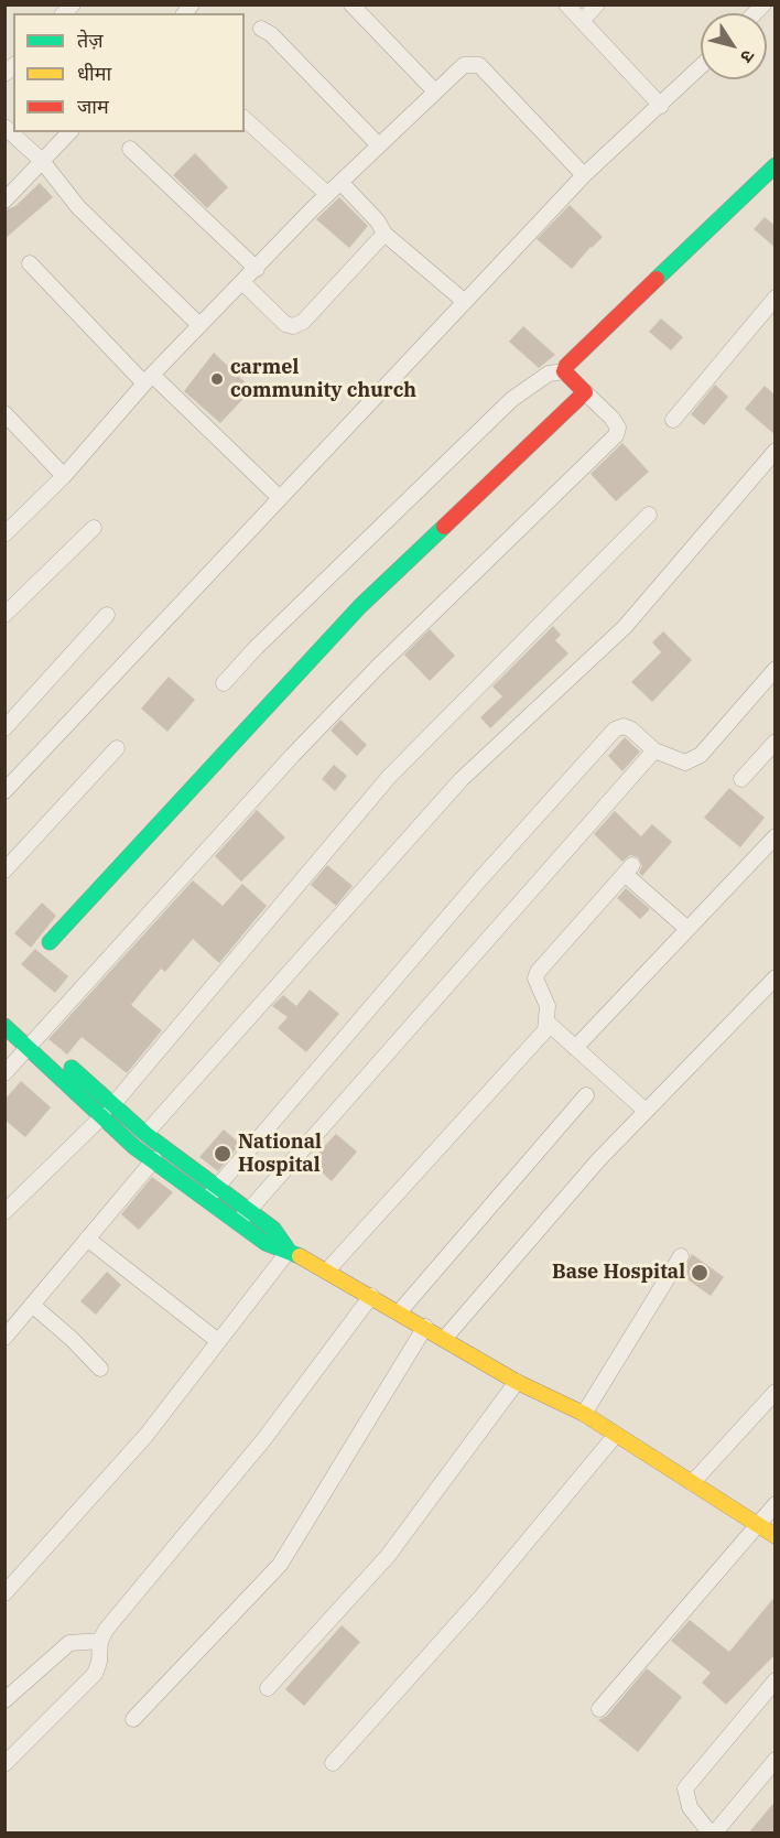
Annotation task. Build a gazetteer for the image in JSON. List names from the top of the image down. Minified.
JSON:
{"places":["carmel community church","National Hospital","Base Hospital"],"legend":["तेज़","धीमा","जाम"],"north":"bottom right"}
